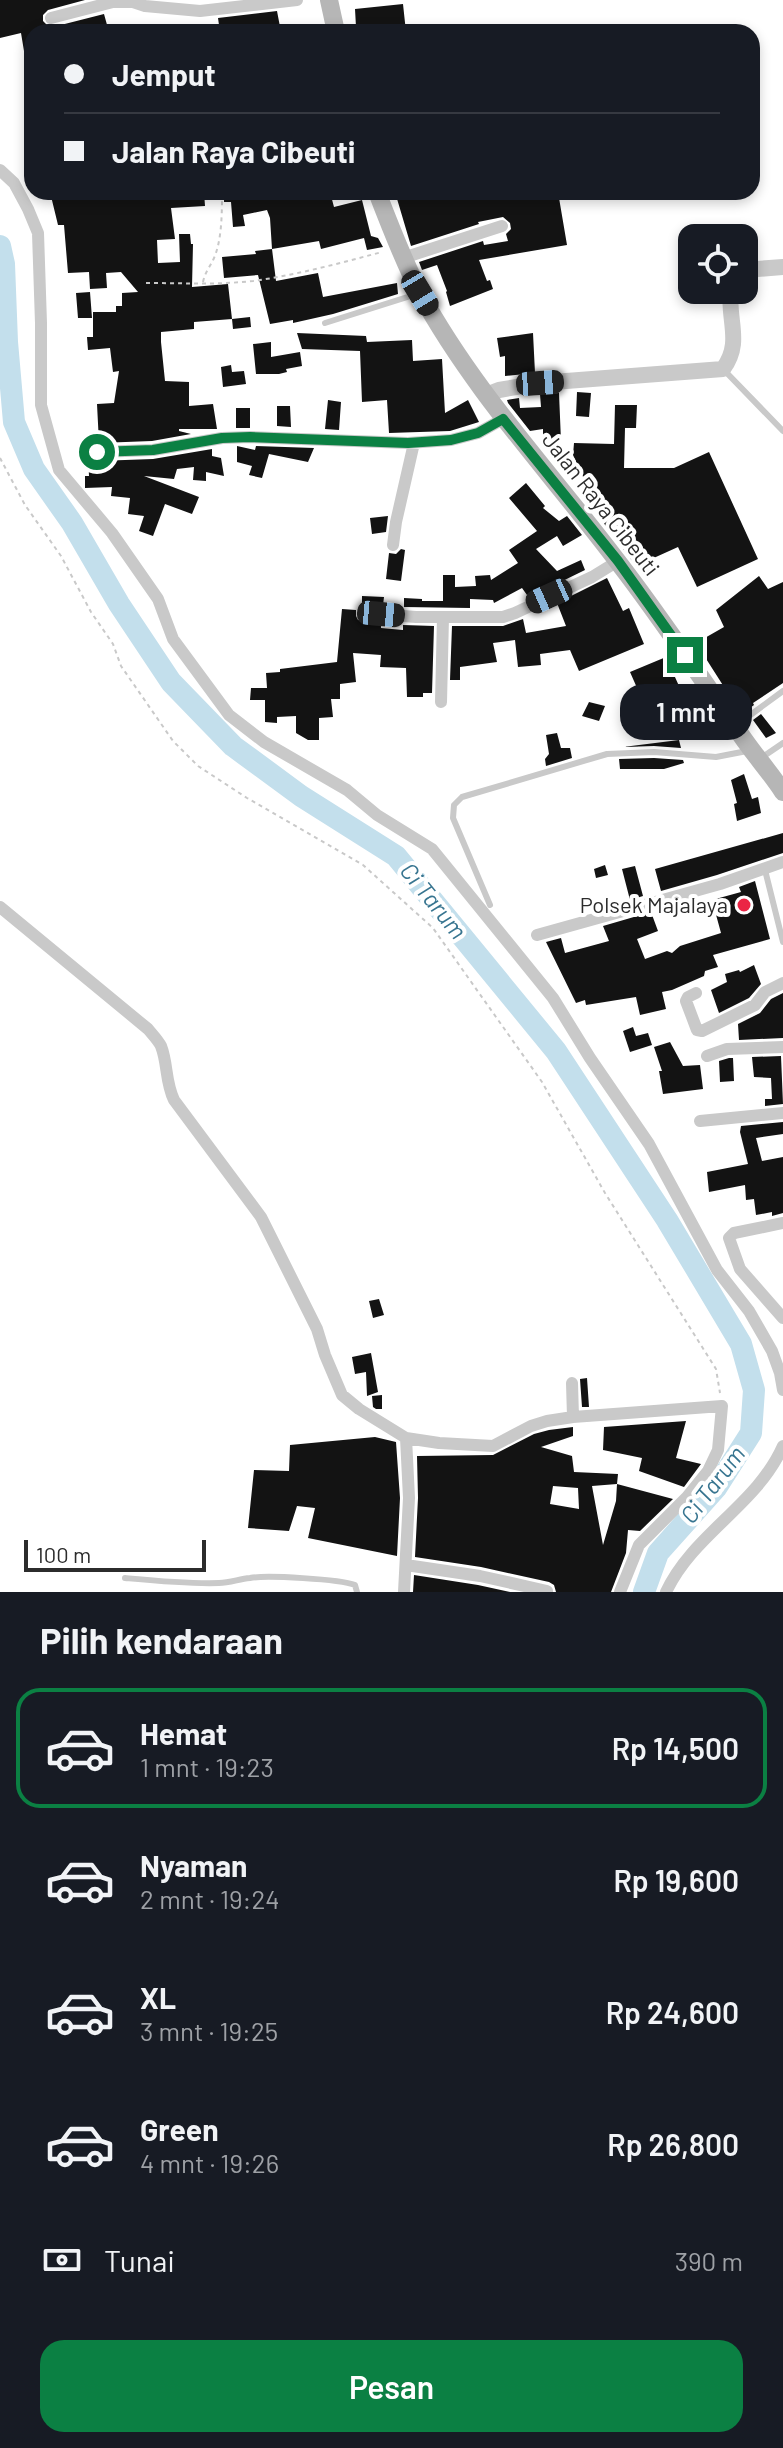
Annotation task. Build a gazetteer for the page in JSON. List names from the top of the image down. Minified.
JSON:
{"streets":{"main road":["Jalan Raya Cibeuti"]},"water":["Ci Tarum"],"places":["Polsek Majalaya"],"scale_bar":"100 m","page":{"banner":["Jemput","Jalan Raya Cibeuti"],"bubble":"1 mnt","scale":"100 m","heading":"Pilih kendaraan","list":[{"name":"Hemat","note":"1 mnt · 19:23","value":"Rp 14,500"},{"name":"Nyaman","note":"2 mnt · 19:24","value":"Rp 19,600"},{"name":"XL","note":"3 mnt · 19:25","value":"Rp 24,600"},{"name":"Green","note":"4 mnt · 19:26","value":"Rp 26,800"}],"pay":["Tunai","390 m"],"buttons":"Pesan"}}
